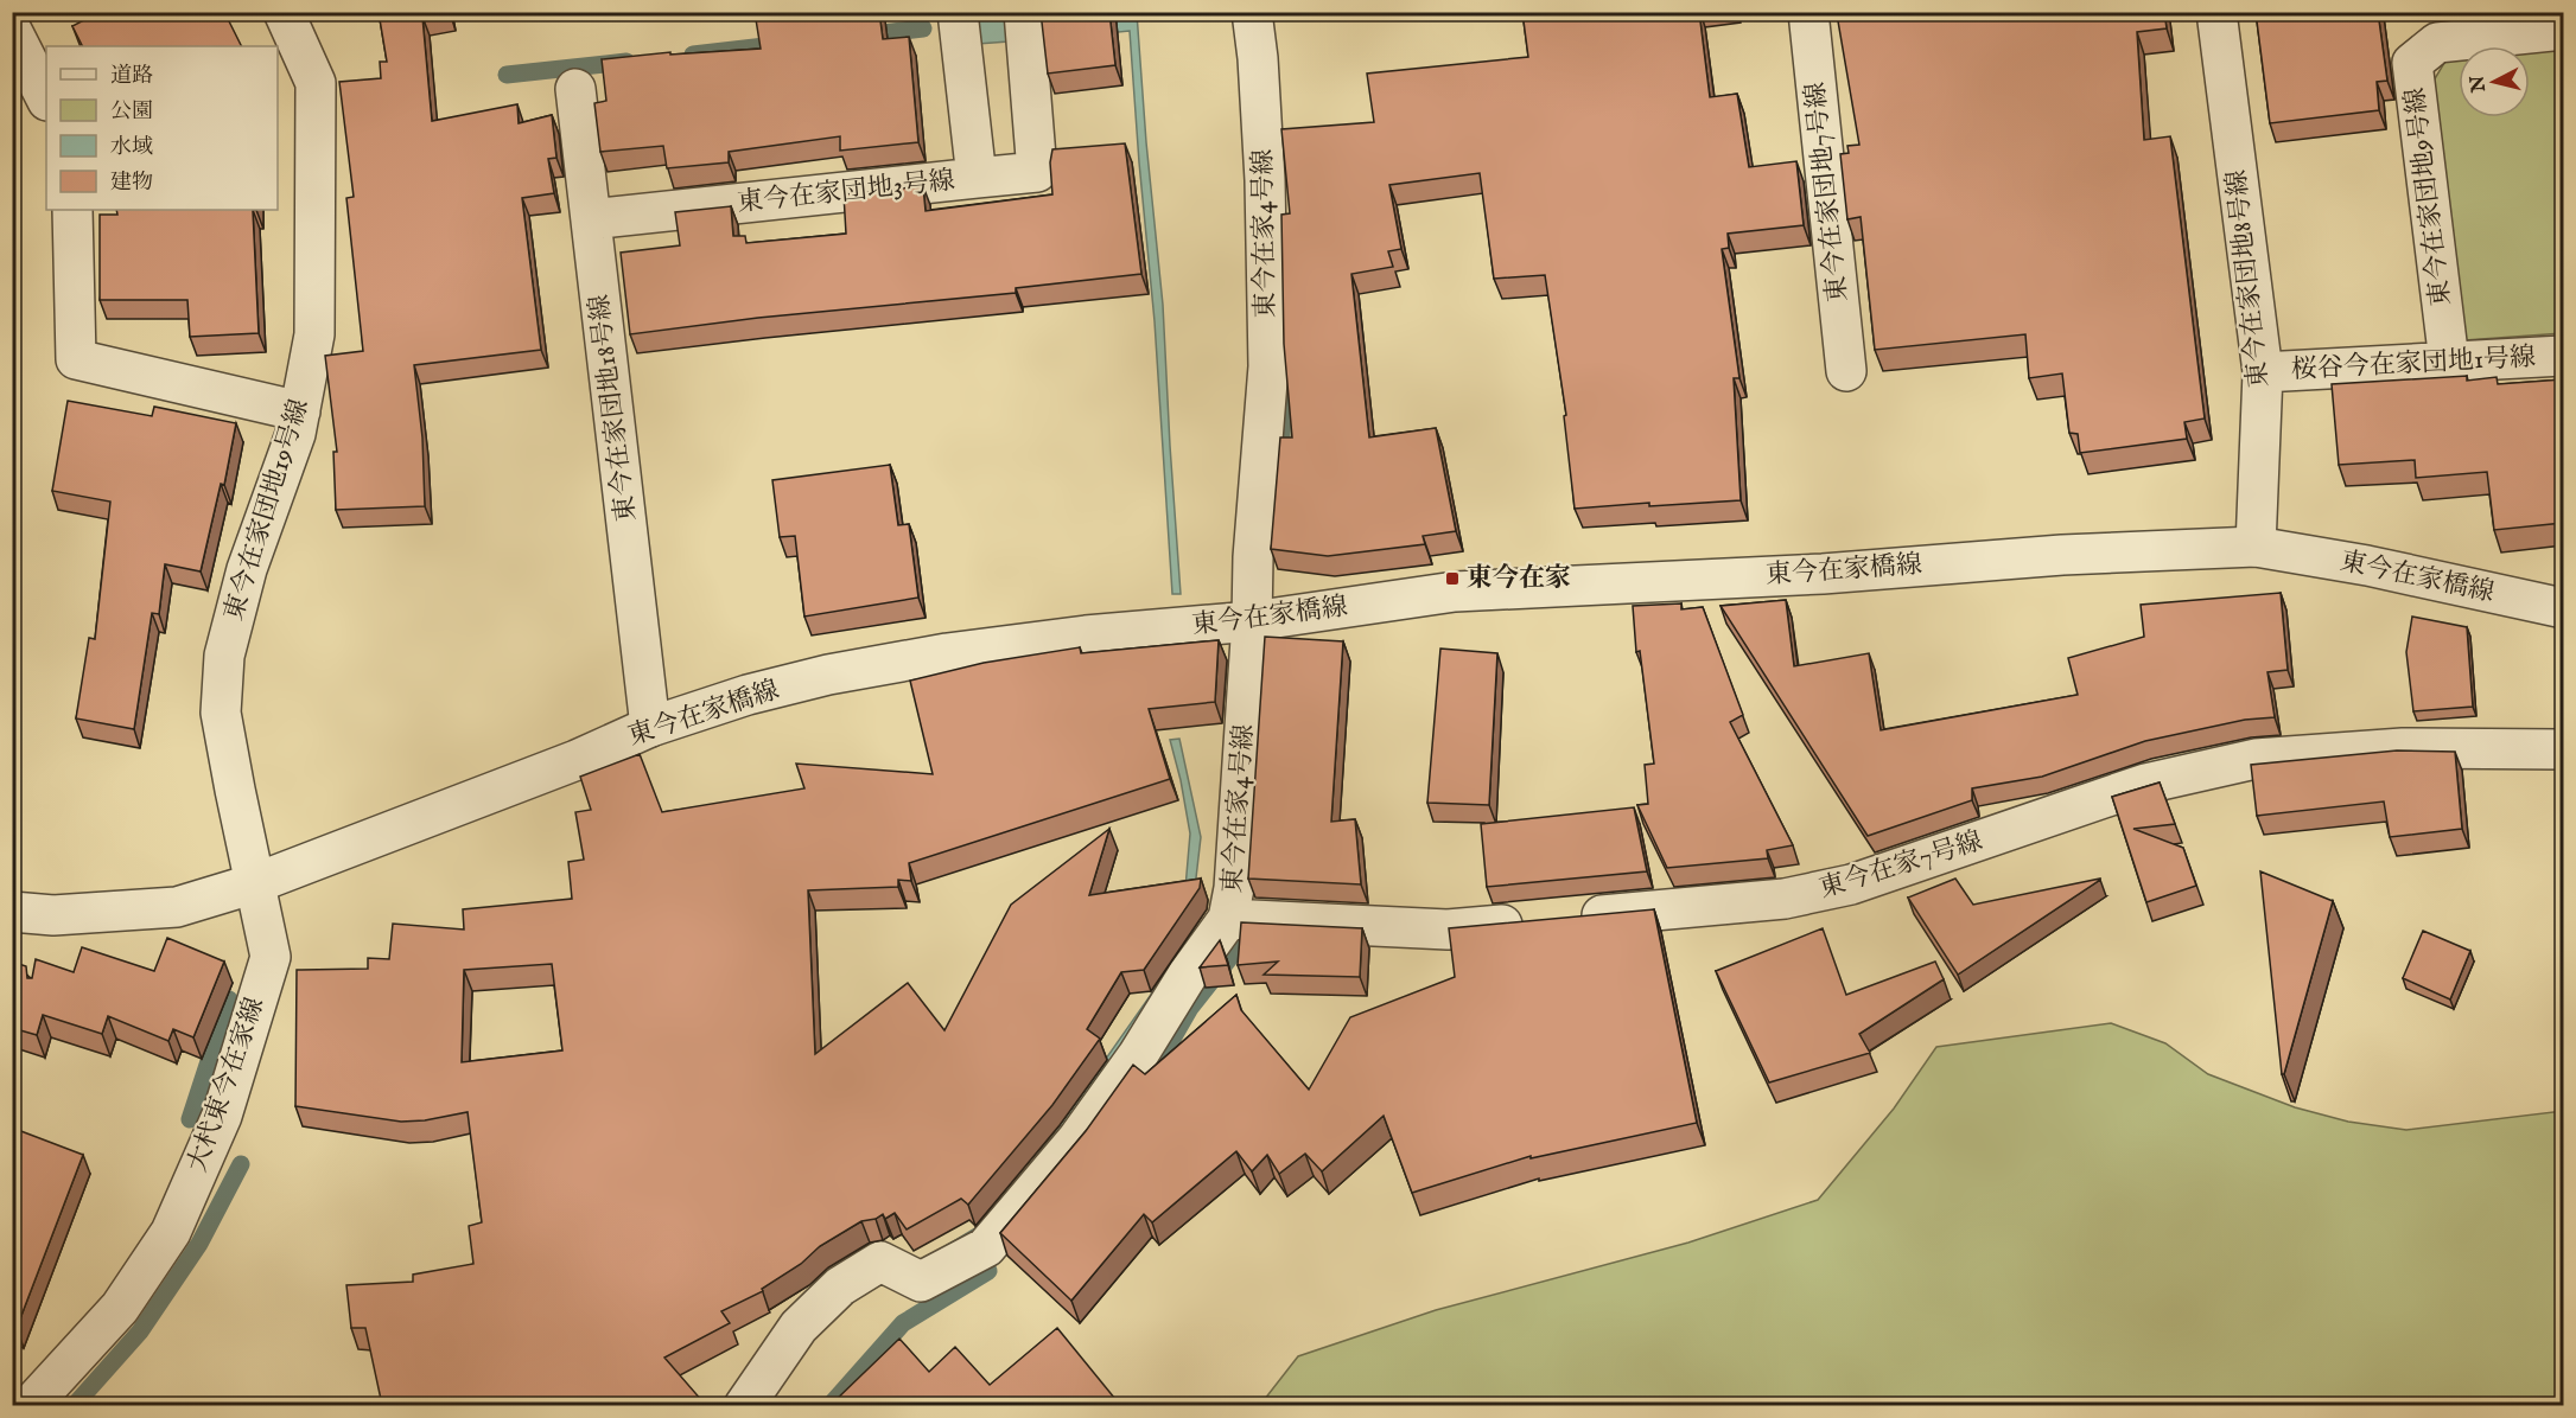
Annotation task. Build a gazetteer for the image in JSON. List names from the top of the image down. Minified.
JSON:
{"streets":{"street":["東今在家団地3号線","東今在家団地7号線","東今在家団地9号線","東今在家4号線","東今在家団地8号線","桜谷今在家団地1号線","東今在家団地18号線","東今在家団地19号線","東今在家橋線","東今在家7号線","大杙東今在家線"]},"crossings":[["東今在家団地3号線","東今在家団地18号線"],["東今在家団地9号線","桜谷今在家団地1号線"],["東今在家4号線","東今在家橋線"],["東今在家団地8号線","桜谷今在家団地1号線"],["東今在家団地8号線","東今在家橋線"],["東今在家団地18号線","東今在家橋線"],["東今在家団地19号線","東今在家橋線"],["東今在家団地19号線","大杙東今在家線"],["東今在家橋線","大杙東今在家線"]],"places":{"transit":["東今在家"]},"legend":["道路","公園","水域","建物"],"north":"left"}
